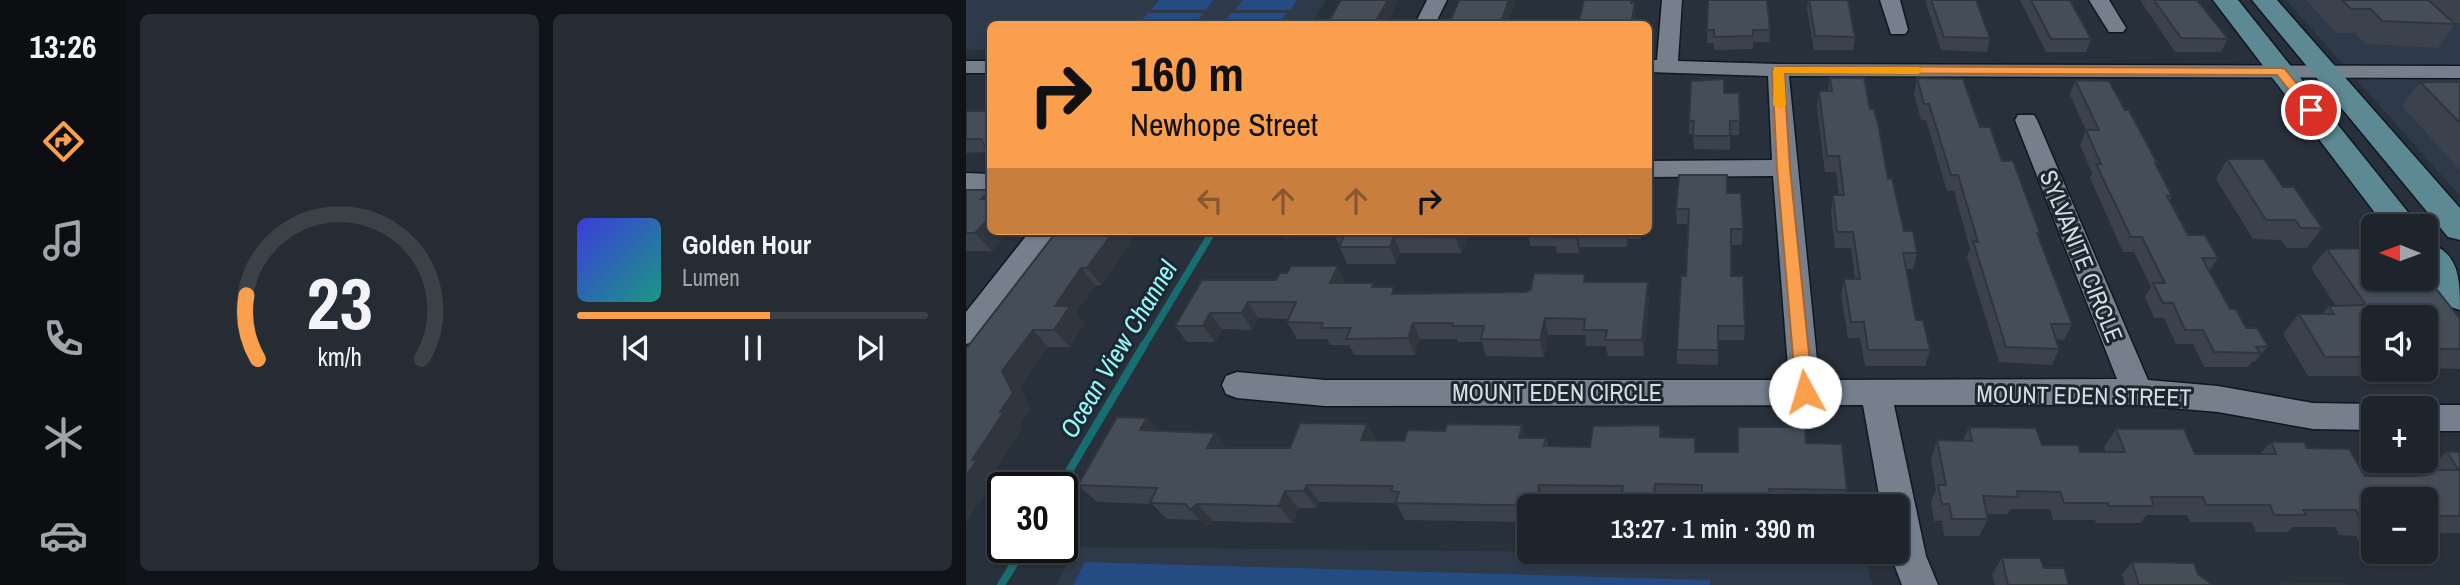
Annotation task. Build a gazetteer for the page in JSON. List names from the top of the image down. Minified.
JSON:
{"streets":{"street":["SYLVANITE CIRCLE","MOUNT EDEN CIRCLE","MOUNT EDEN STREET"]},"crossings":[["SYLVANITE CIRCLE","MOUNT EDEN STREET"],["MOUNT EDEN CIRCLE","MOUNT EDEN STREET"]],"water":["Ocean View Channel"],"north":"left","page":{"tabs":"13:26","turn":["160 m","Newhope Street"],"map_buttons":["+","−"],"song":["Golden Hour","Lumen"],"limit":"30","trip":"13:27 · 1 min · 390 m","gauge":["23","km/h"]}}
